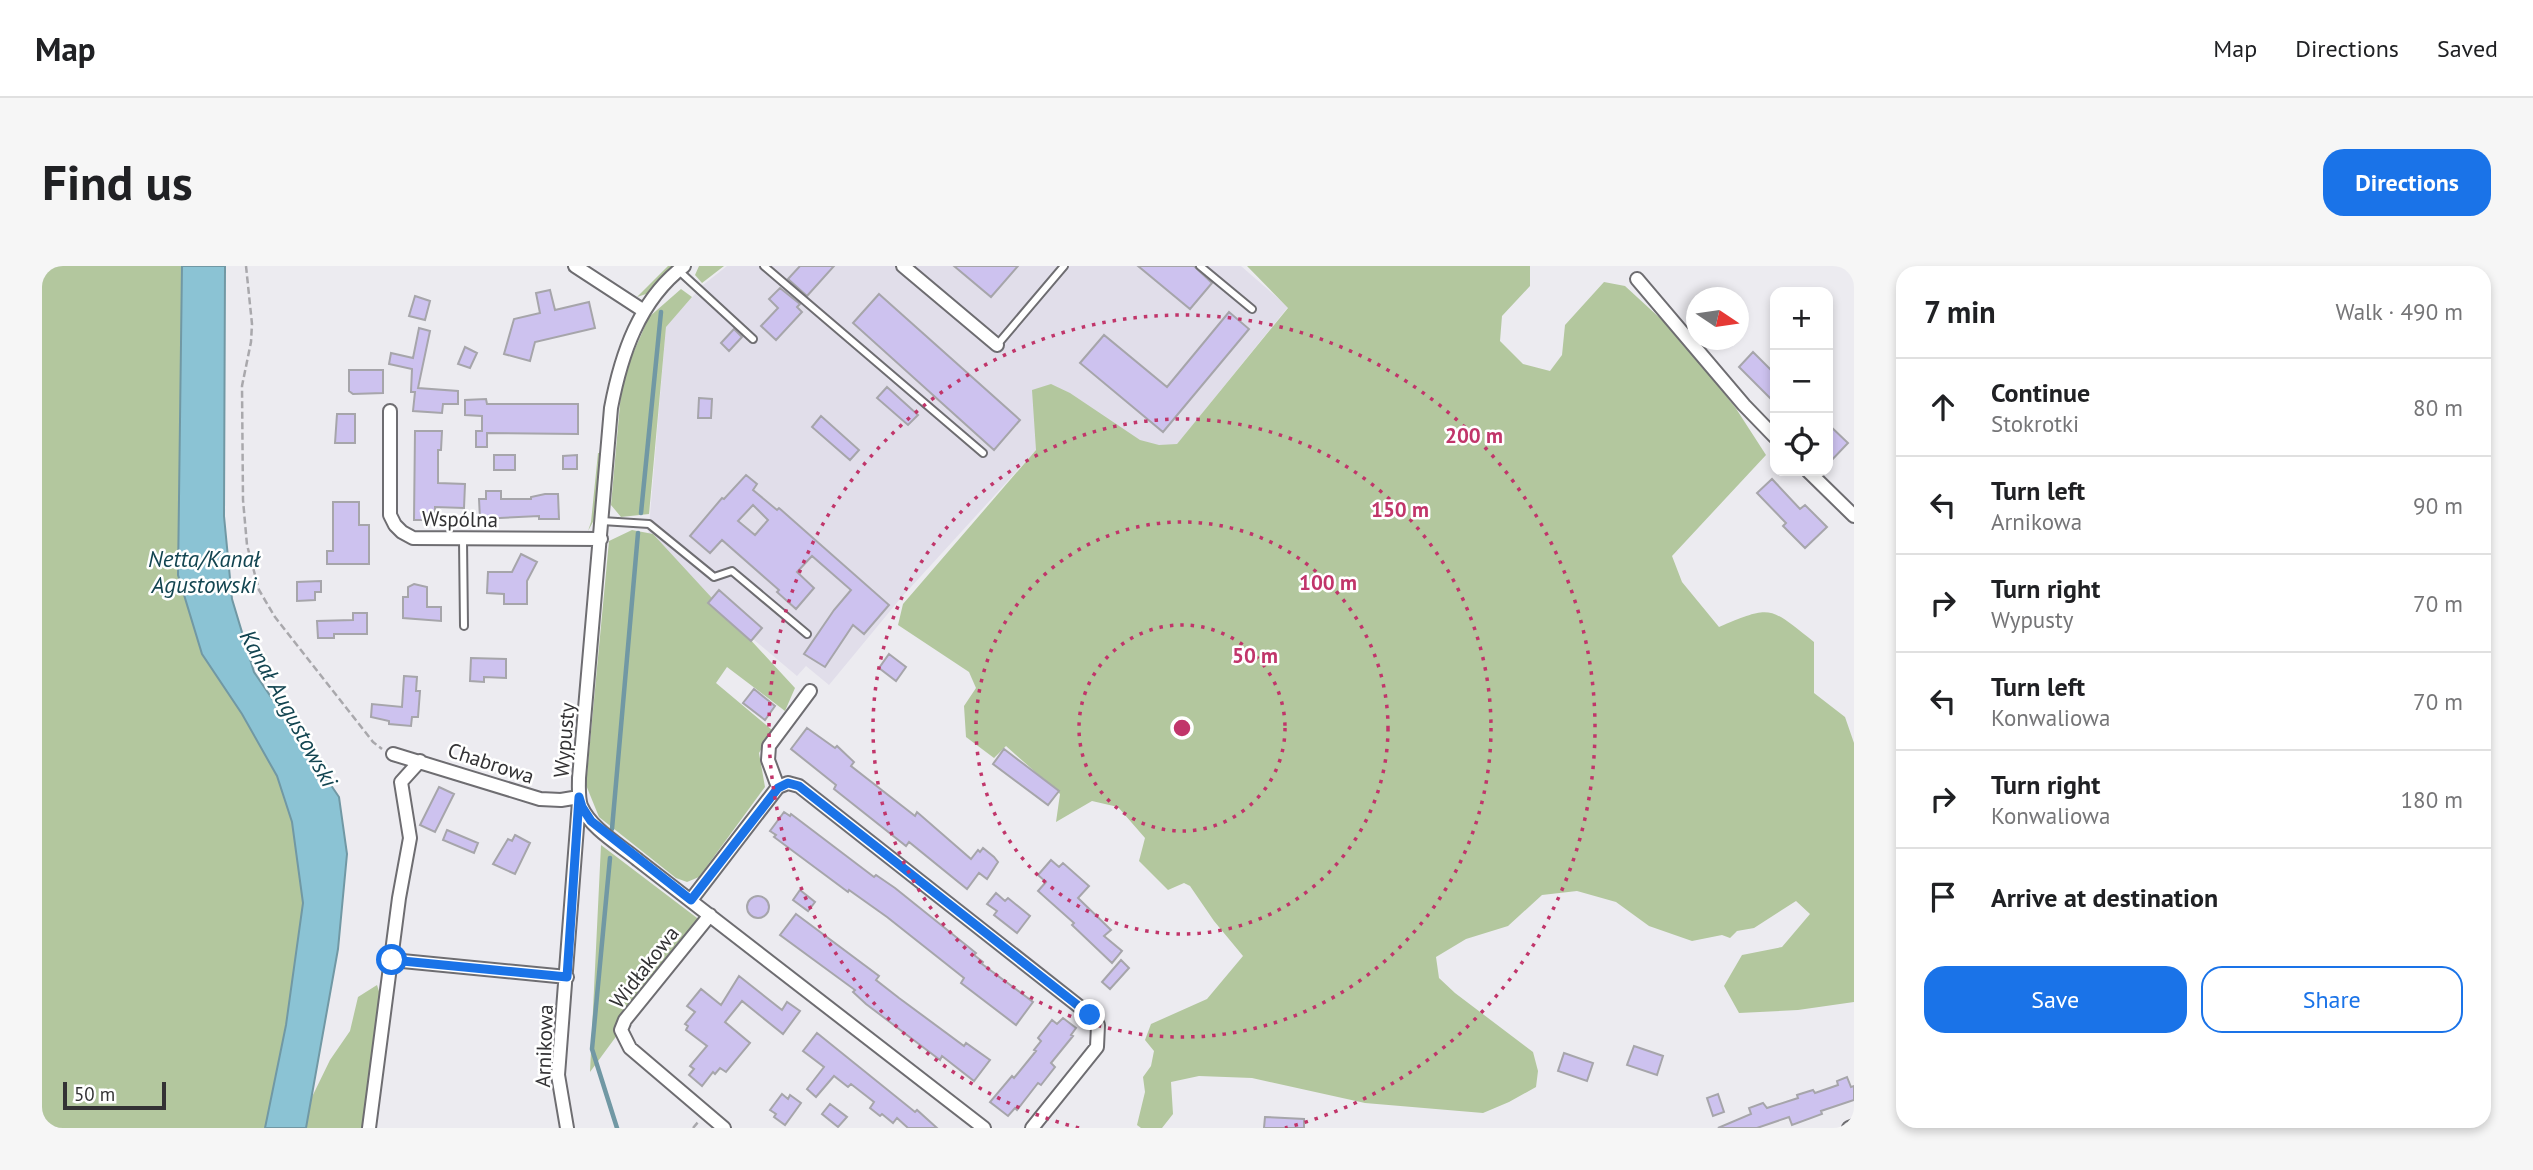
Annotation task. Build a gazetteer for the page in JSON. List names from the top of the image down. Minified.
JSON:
{"streets":{"street":["Wspólna","Wypusty","Chabrowa","Widłakowa","Arnikowa"]},"crossings":[["Wspólna","Wypusty"],["Wypusty","Chabrowa"],["Wypusty","Widłakowa"],["Wypusty","Arnikowa"],["Chabrowa","Arnikowa"]],"water":["Netta/Kanał Agustowski","Kanał Augustowski"],"scale_bar":"50 m","north":"right","page":{"header":"Map","nav":["Map","Directions","Saved"],"buttons":["Directions",["Save","Share"]],"title":"Find us","heading":["7 min","Walk · 490 m"],"map_buttons":["+","−"],"list":[["Continue","Stokrotki","80 m"],["Turn left","Arnikowa","90 m"],["Turn right","Wypusty","70 m"],["Turn left","Konwaliowa","70 m"],["Turn right","Konwaliowa","180 m"],"Arrive at destination"],"scale":"50 m"},"rings":["200 m","150 m","100 m","50 m"]}
